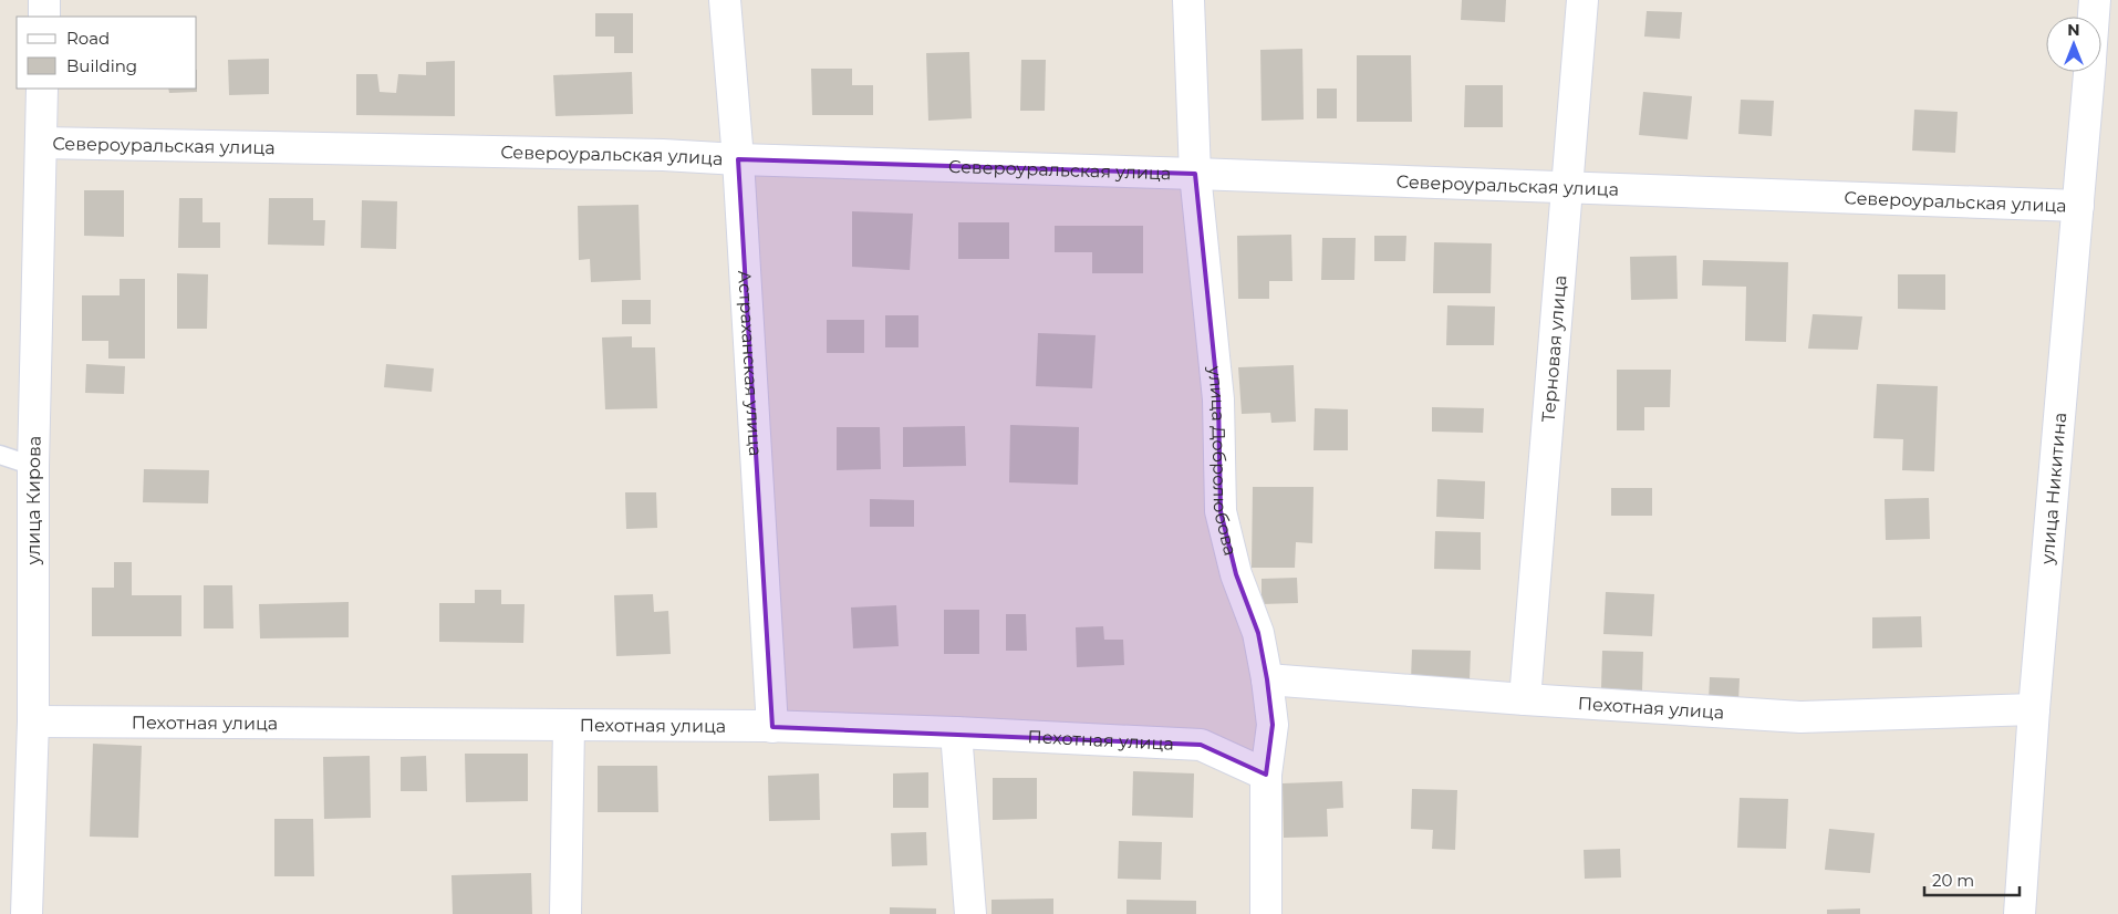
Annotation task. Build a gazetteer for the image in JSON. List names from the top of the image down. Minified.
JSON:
{"streets":{"street":["Североуральская улица","Терновая улица","Астраханская улица","улица Добролюбова","улица Никитина","улица Кирова","Пехотная улица"]},"crossings":[["Североуральская улица","Терновая улица"],["Североуральская улица","Астраханская улица"],["Североуральская улица","улица Добролюбова"],["Североуральская улица","улица Никитина"],["Североуральская улица","улица Кирова"],["Терновая улица","Пехотная улица"],["Астраханская улица","Пехотная улица"],["улица Добролюбова","Пехотная улица"],["улица Никитина","Пехотная улица"],["улица Кирова","Пехотная улица"]],"legend":["Road","Building"],"scale_bar":"20 m","north":"top"}
